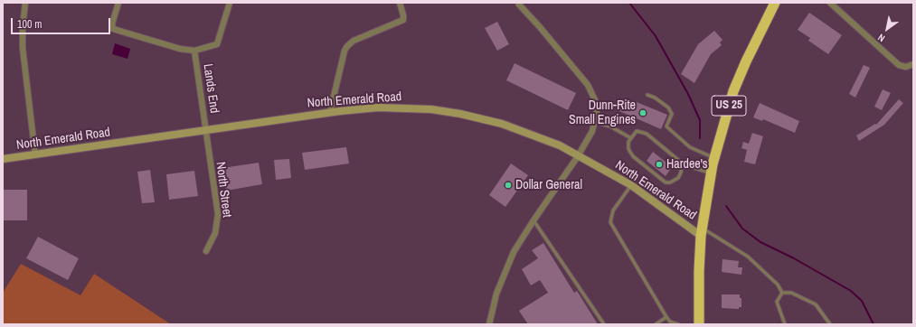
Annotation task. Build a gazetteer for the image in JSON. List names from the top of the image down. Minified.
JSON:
{"streets":{"highway":["US 25"],"main road":["North Emerald Road"],"street":["Lands End","North Street"]},"crossings":[["Lands End","North Emerald Road"],["Lands End","North Street"],["North Emerald Road","US 25"],["North Emerald Road","North Street"]],"places":["Dunn-Rite Small Engines","Hardee's","Dollar General"],"scale_bar":"100 m","north":"bottom left"}
